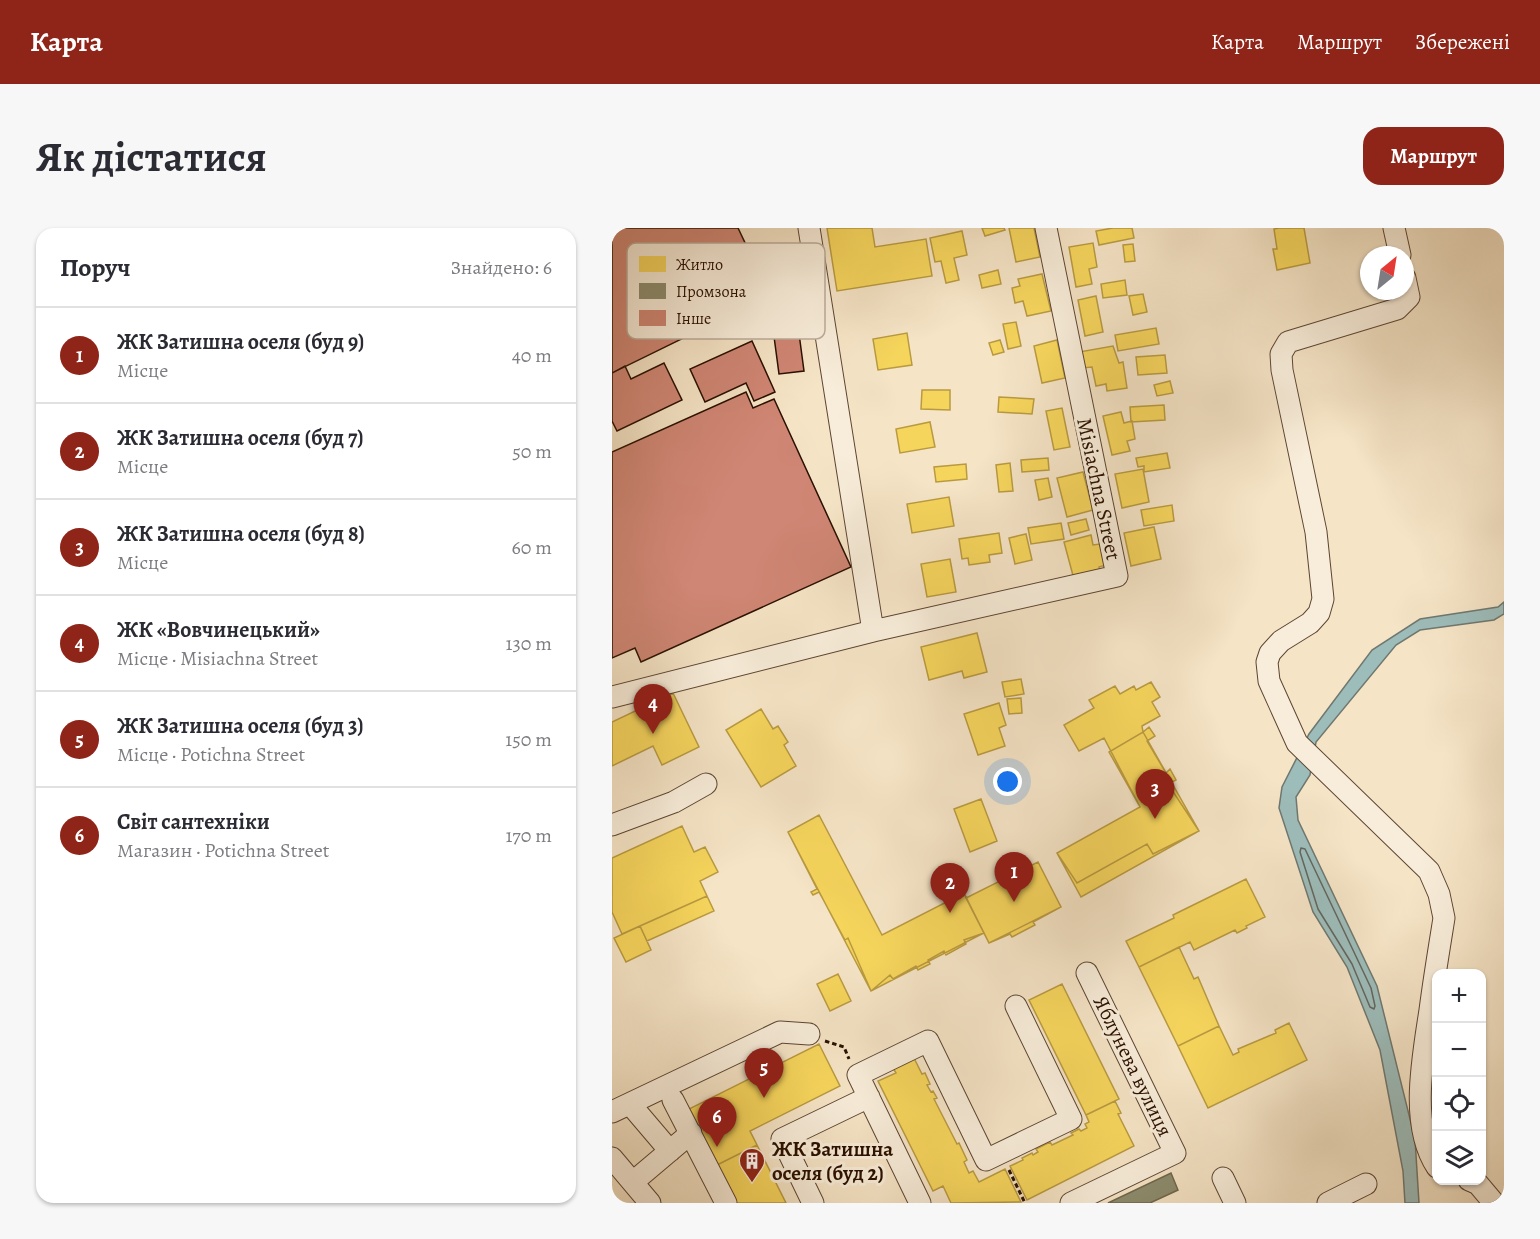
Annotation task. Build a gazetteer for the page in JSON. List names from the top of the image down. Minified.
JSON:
{"streets":{"street":["Misiachna Street","Яблунева вулиця"]},"places":{"building":["ЖК Затишна оселя (буд 2)"]},"legend":["Житло","Промзона","Інше"],"north":"top right","page":{"header":"Карта","nav":["Карта","Маршрут","Збережені"],"buttons":"Маршрут","title":"Як дістатися","heading":["Поруч","Знайдено: 6"],"list":[{"mark":"1","name":"ЖК Затишна оселя (буд 9)","note":"Місце","value":"40 m"},{"mark":"2","name":"ЖК Затишна оселя (буд 7)","note":"Місце","value":"50 m"},{"mark":"3","name":"ЖК Затишна оселя (буд 8)","note":"Місце","value":"60 m"},{"mark":"4","name":"ЖК «Вовчинецький»","note":"Місце · Misiachna Street","value":"130 m"},{"mark":"5","name":"ЖК Затишна оселя (буд 3)","note":"Місце · Potichna Street","value":"150 m"},{"mark":"6","name":"Світ сантехніки","note":"Магазин · Potichna Street","value":"170 m"}],"pins":["4","3","1","2","5","6"],"map_buttons":["+","−"]}}
